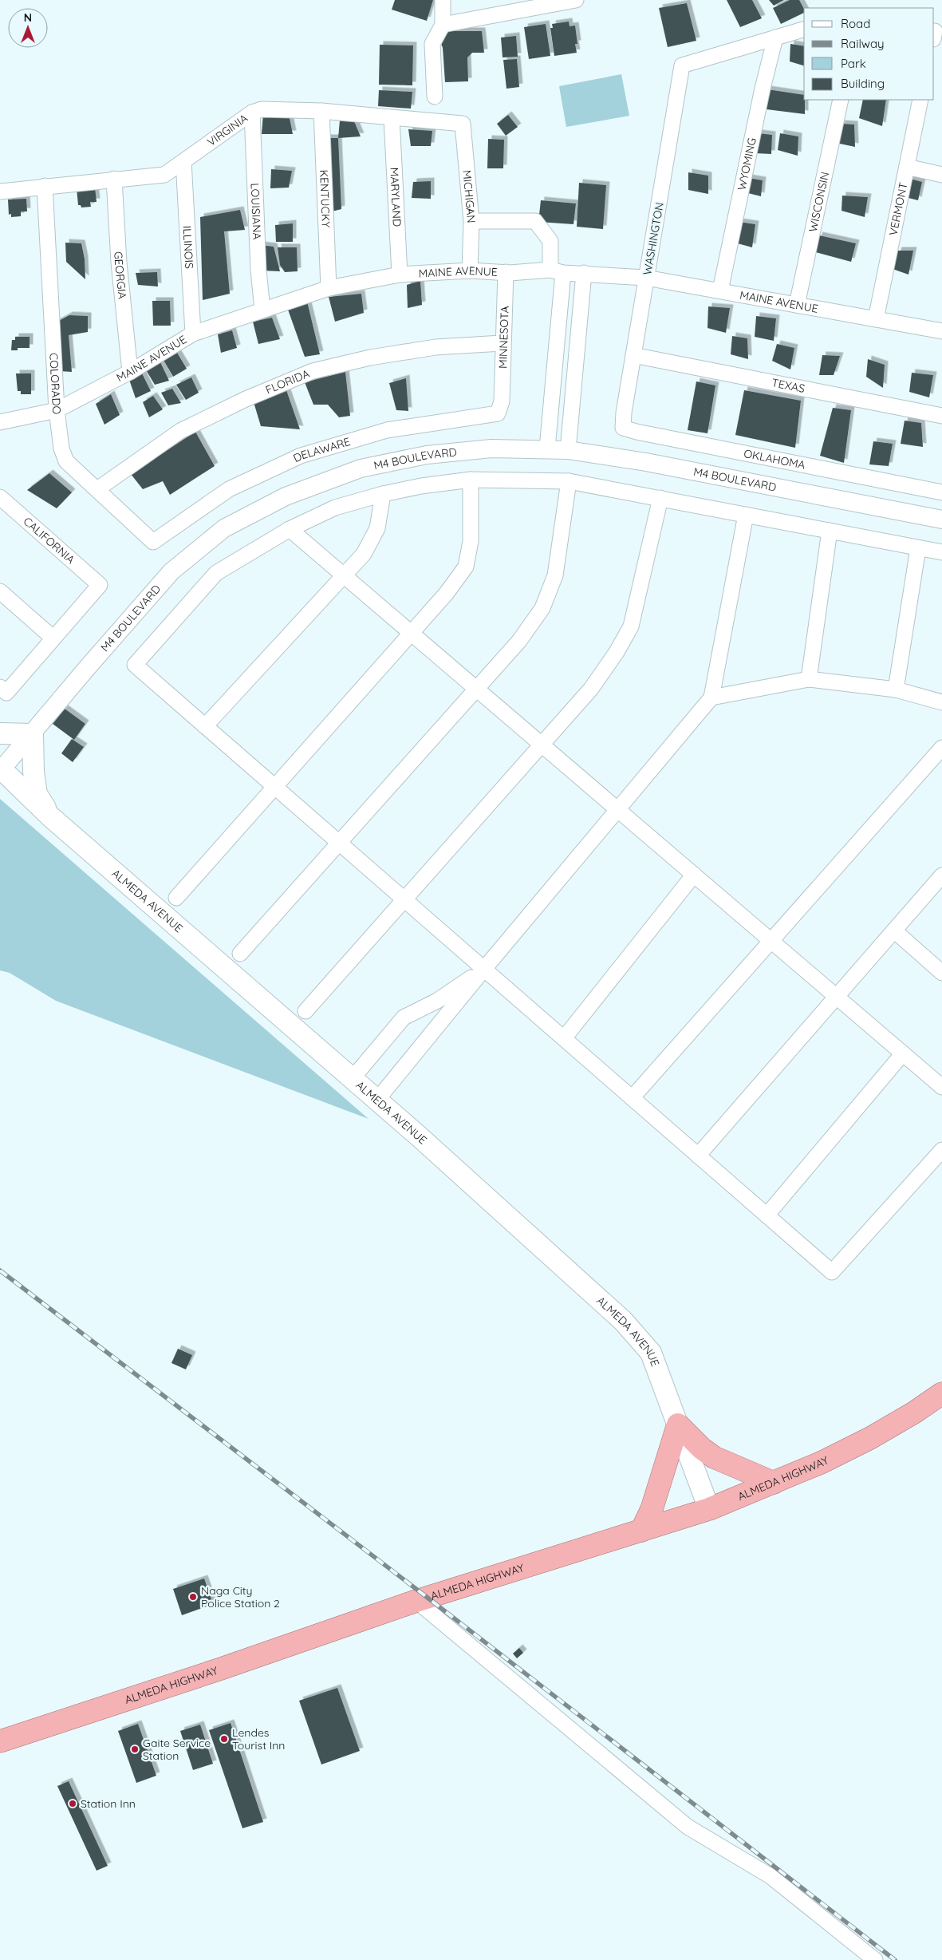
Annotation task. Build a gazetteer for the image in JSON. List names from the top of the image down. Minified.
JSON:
{"streets":{"highway":["ALMEDA HIGHWAY"],"main road":["ALMEDA AVENUE"],"street":["VIRGINIA","WYOMING","MARYLAND","MICHIGAN","KENTUCKY","WISCONSIN","VERMONT","LOUISIANA","WASHINGTON","ILLINOIS","MAINE AVENUE","GEORGIA","MINNESOTA","FLORIDA","COLORADO","TEXAS","DELAWARE","M4 BOULEVARD","OKLAHOMA","CALIFORNIA"]},"crossings":[["VIRGINIA","MARYLAND"],["VIRGINIA","MICHIGAN"],["VIRGINIA","KENTUCKY"],["VIRGINIA","LOUISIANA"],["VIRGINIA","ILLINOIS"],["VIRGINIA","GEORGIA"],["VIRGINIA","COLORADO"],["WYOMING","WASHINGTON"],["WYOMING","MAINE AVENUE"],["MARYLAND","MAINE AVENUE"],["MICHIGAN","MAINE AVENUE"],["KENTUCKY","MAINE AVENUE"],["WISCONSIN","MAINE AVENUE"],["VERMONT","MAINE AVENUE"],["LOUISIANA","MAINE AVENUE"],["WASHINGTON","MAINE AVENUE"],["WASHINGTON","TEXAS"],["WASHINGTON","OKLAHOMA"],["ILLINOIS","MAINE AVENUE"],["MAINE AVENUE","GEORGIA"],["MAINE AVENUE","MINNESOTA"],["MAINE AVENUE","COLORADO"],["MINNESOTA","FLORIDA"],["MINNESOTA","DELAWARE"],["FLORIDA","COLORADO"],["COLORADO","DELAWARE"],["M4 BOULEVARD","ALMEDA AVENUE"],["ALMEDA AVENUE","ALMEDA HIGHWAY"]],"places":["Naga City Police Station 2","Lendes Tourist Inn","Gaite Service Station","Station Inn"],"legend":["Road","Railway","Park","Building"],"north":"top"}
